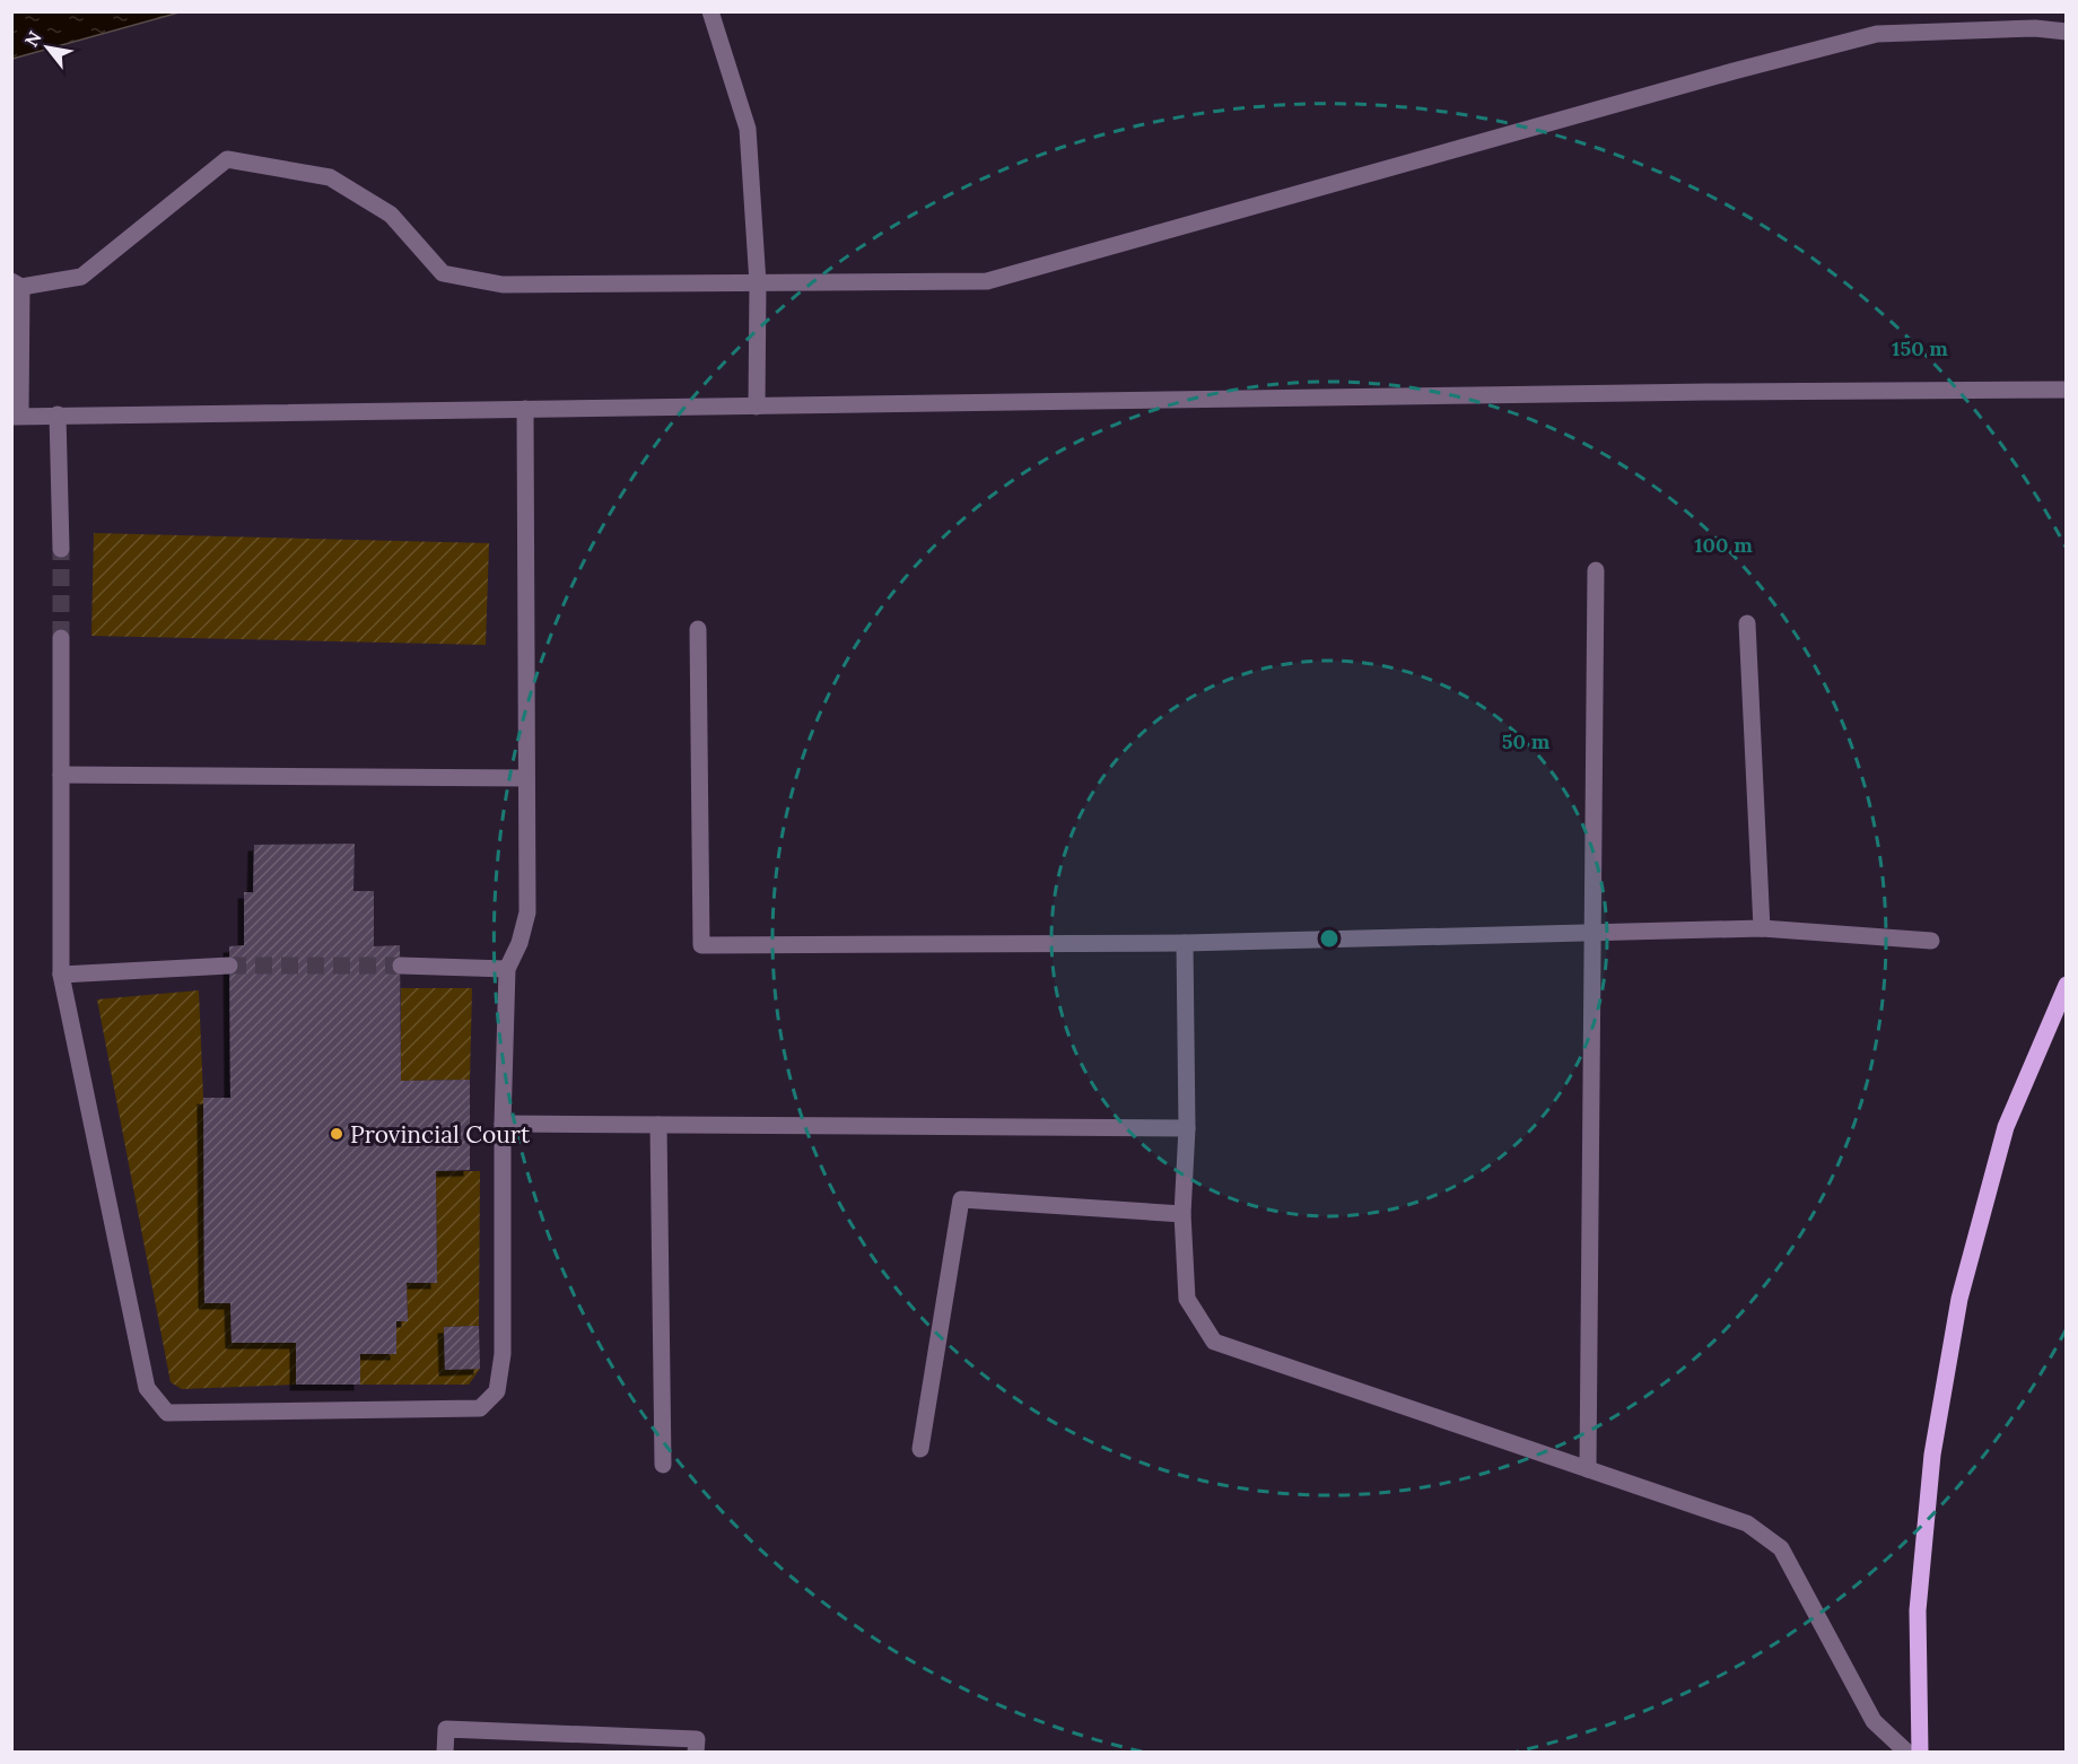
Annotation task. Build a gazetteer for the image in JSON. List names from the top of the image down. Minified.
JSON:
{"places":["Provincial Court"],"north":"top left","rings":["150 m","100 m","50 m"]}
